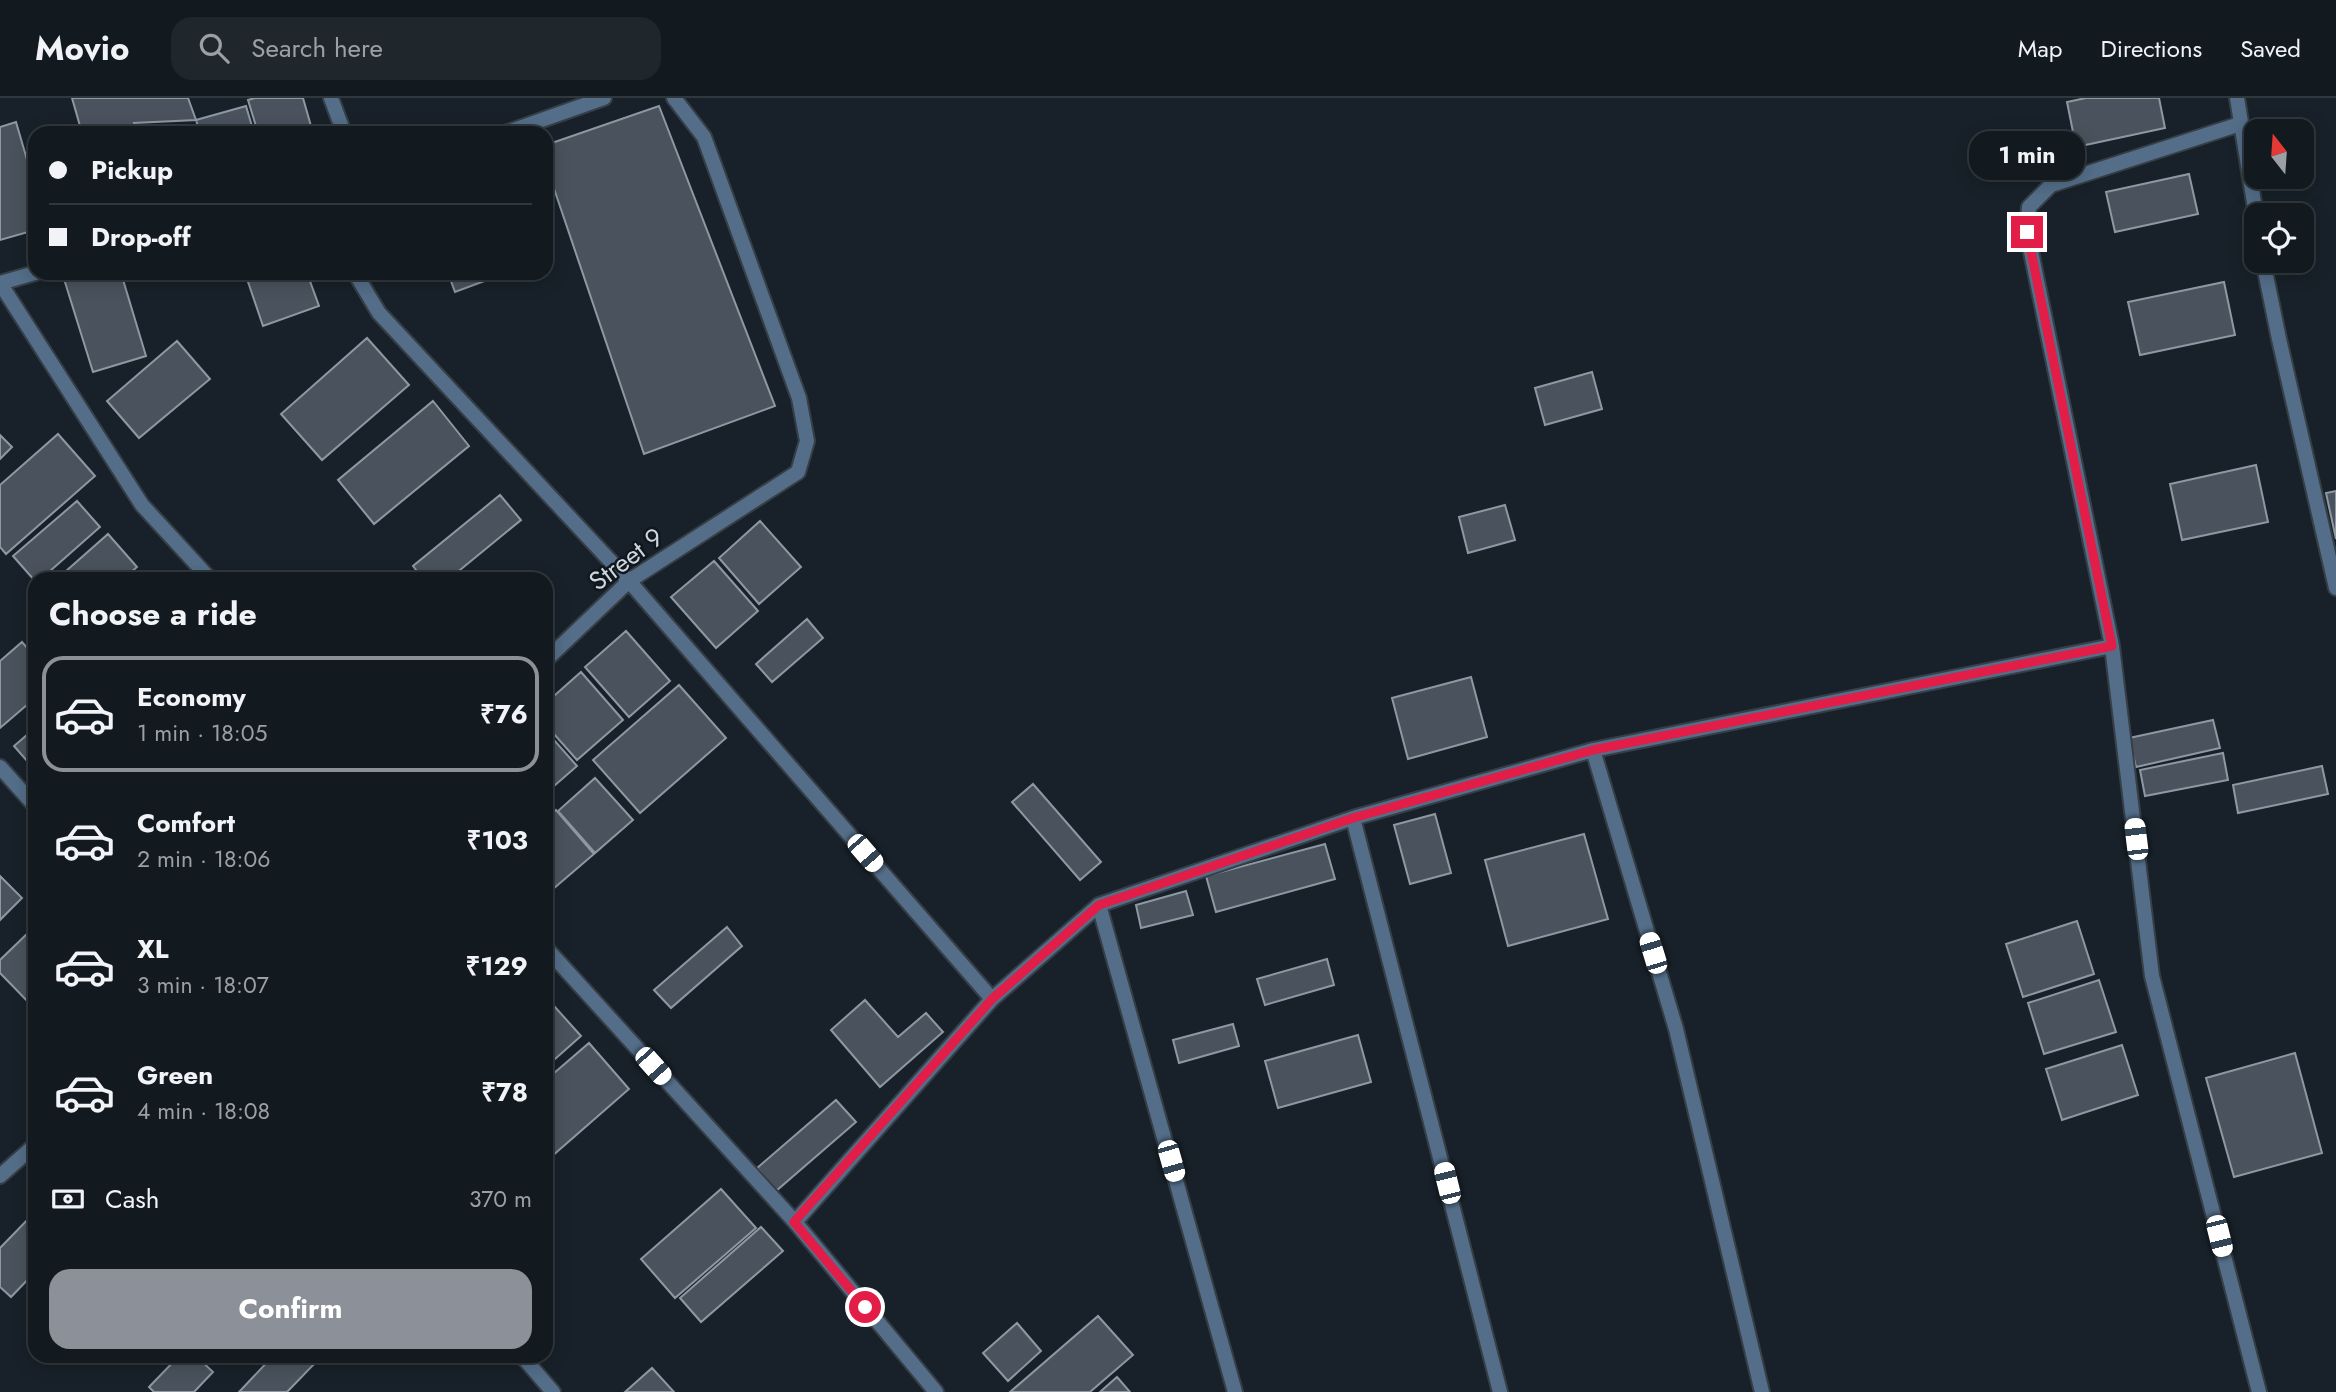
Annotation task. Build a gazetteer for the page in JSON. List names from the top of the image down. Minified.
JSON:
{"streets":{"street":["Street 9"]},"north":"top","page":{"header":"Movio","search":"Search here","nav":["Map","Directions","Saved"],"banner":["Pickup","Drop-off"],"bubble":"1 min","heading":"Choose a ride","list":[{"name":"Economy","note":"1 min · 18:05","value":"₹76"},{"name":"Comfort","note":"2 min · 18:06","value":"₹103"},{"name":"XL","note":"3 min · 18:07","value":"₹129"},{"name":"Green","note":"4 min · 18:08","value":"₹78"}],"pay":["Cash","370 m"],"buttons":"Confirm"}}
